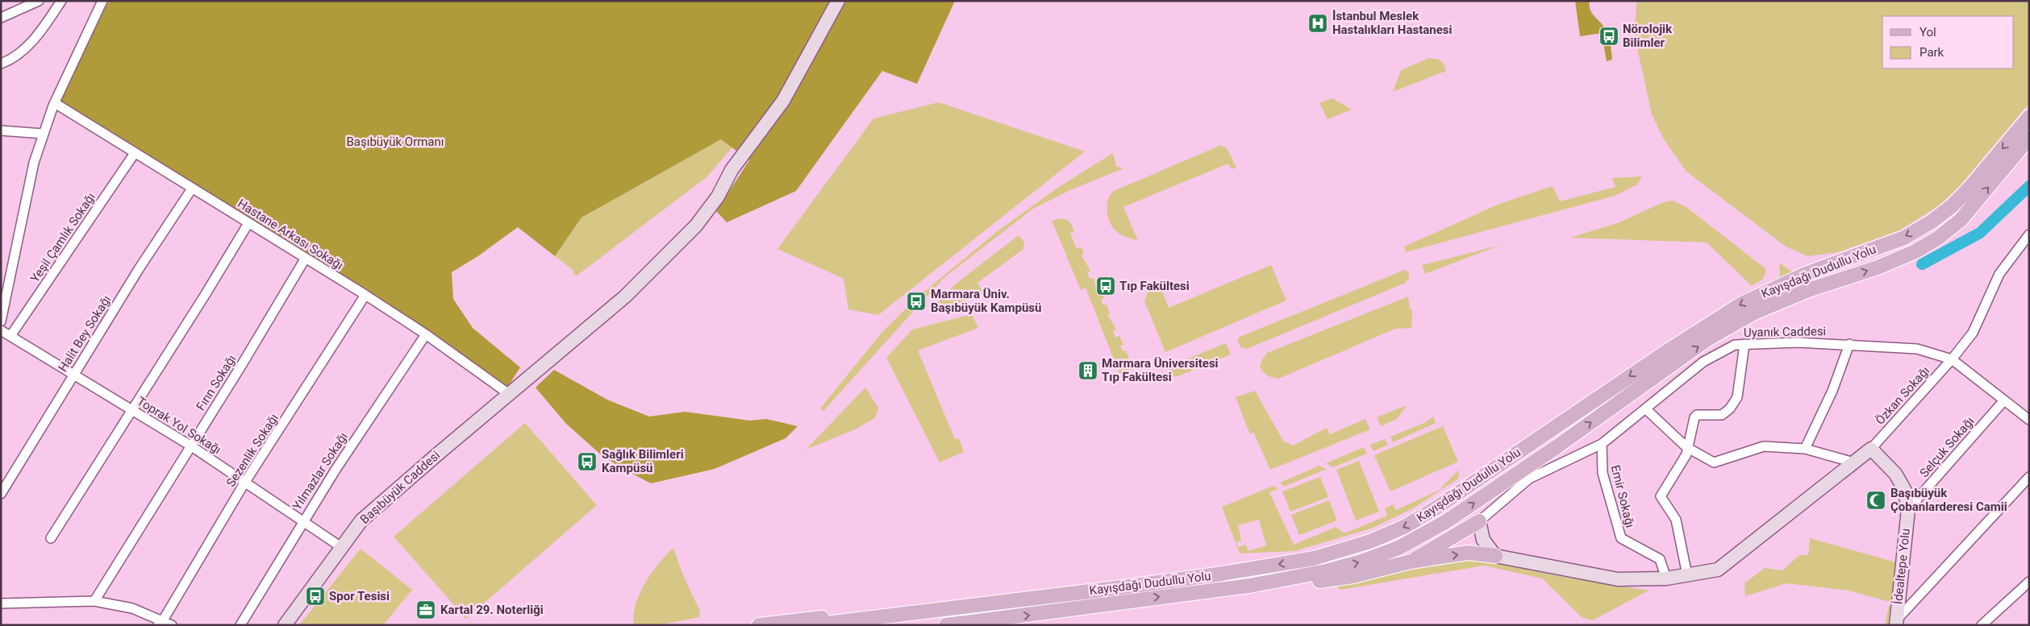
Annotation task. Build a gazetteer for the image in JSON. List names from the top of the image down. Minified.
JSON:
{"streets":{"main road":["Kayışdağı Dudullu Yolu","Başıbüyük Caddesi","İdealtepe Yolu"],"street":["Hastane Arkası Sokağı","Yeşil Çamlık Sokağı","Uyanık Caddesi","Halit Bey Sokağı","Fırın Sokağı","Özkan Sokağı","Toprak Yol Sokağı","Selçuk Sokağı","Sezenlik Sokağı","Yılmazlar Sokağı","Emir Sokağı"]},"crossings":[["Hastane Arkası Sokağı","Yeşil Çamlık Sokağı"],["Hastane Arkası Sokağı","Halit Bey Sokağı"],["Hastane Arkası Sokağı","Fırın Sokağı"],["Hastane Arkası Sokağı","Sezenlik Sokağı"],["Hastane Arkası Sokağı","Yılmazlar Sokağı"],["Hastane Arkası Sokağı","Başıbüyük Caddesi"],["Yeşil Çamlık Sokağı","Toprak Yol Sokağı"],["Uyanık Caddesi","Özkan Sokağı"],["Uyanık Caddesi","Selçuk Sokağı"],["Uyanık Caddesi","Emir Sokağı"],["Halit Bey Sokağı","Toprak Yol Sokağı"],["Fırın Sokağı","Toprak Yol Sokağı"],["Özkan Sokağı","İdealtepe Yolu"],["Toprak Yol Sokağı","Sezenlik Sokağı"],["Toprak Yol Sokağı","Yılmazlar Sokağı"],["Toprak Yol Sokağı","Başıbüyük Caddesi"],["Selçuk Sokağı","İdealtepe Yolu"]],"parks":["Başıbüyük Ormanı"],"places":{"hospital":["İstanbul Meslek Hastalıkları Hastanesi"],"bus stop":["Nörolojik Bilimler","Tıp Fakültesi","Marmara Üniv. Başıbüyük Kampüsü","Sağlık Bilimleri Kampüsü","Spor Tesisi"],"building":["Marmara Üniversitesi Tıp Fakültesi"],"mosque":["Başıbüyük Çobanlarderesi Camii"],"office":["Kartal 29. Noterliği"]},"legend":["Yol","Park"]}
